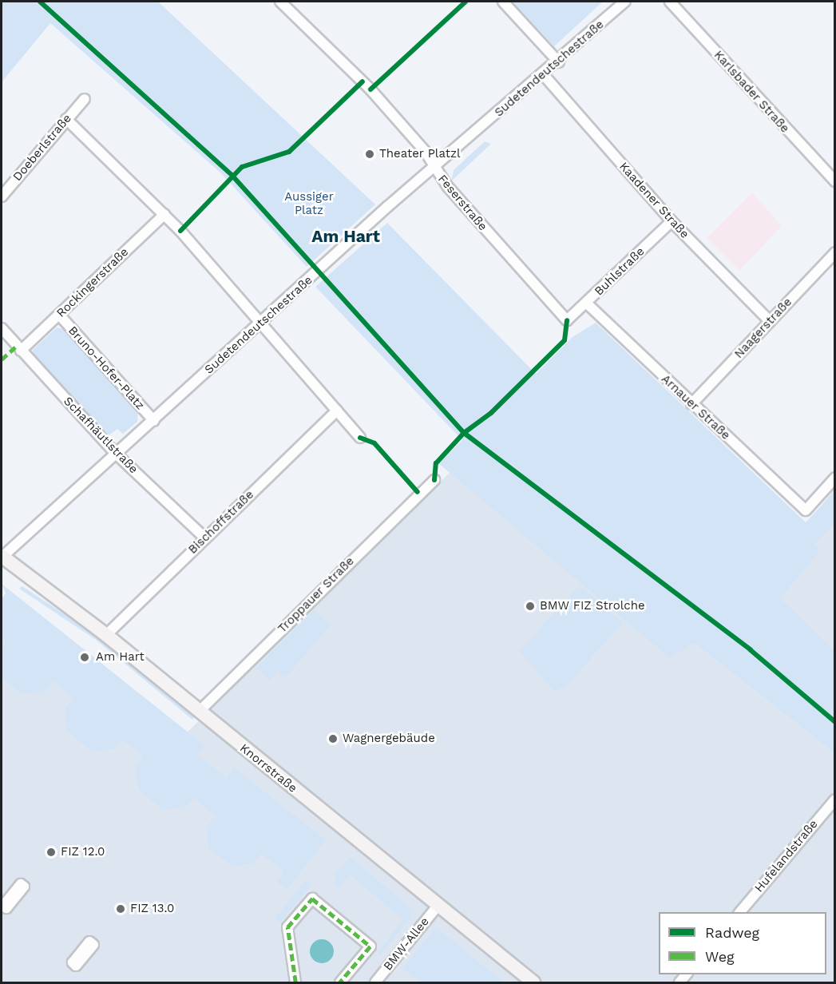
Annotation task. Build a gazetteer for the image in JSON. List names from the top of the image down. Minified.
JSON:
{"streets":{"street":["Sudetendeutschestraße","Karlsbader Straße","Doeberlstraße","Kaadener Straße","Feserstraße","Buhlstraße","Rockingerstraße","Naagerstraße","Bruno-Hofer-Platz","Arnauer Straße","Schafhäutlstraße","Bischoffstraße","Troppauer Straße","Knorrstraße","Hufelandstraße","BMW-Allee"]},"crossings":[["Sudetendeutschestraße","Kaadener Straße"],["Sudetendeutschestraße","Feserstraße"],["Sudetendeutschestraße","Bruno-Hofer-Platz"],["Sudetendeutschestraße","Schafhäutlstraße"],["Sudetendeutschestraße","Knorrstraße"],["Kaadener Straße","Buhlstraße"],["Kaadener Straße","Naagerstraße"],["Feserstraße","Buhlstraße"],["Buhlstraße","Arnauer Straße"],["Rockingerstraße","Bruno-Hofer-Platz"],["Rockingerstraße","Schafhäutlstraße"],["Naagerstraße","Arnauer Straße"],["Schafhäutlstraße","Bischoffstraße"],["Bischoffstraße","Knorrstraße"],["Troppauer Straße","Knorrstraße"],["Knorrstraße","BMW-Allee"]],"districts":["Am Hart"],"parks":["Aussiger Platz"],"places":["Theater Platzl","BMW FIZ Strolche","Am Hart","Wagnergebäude","FIZ 12.0","FIZ 13.0"],"legend":["Radweg","Weg"]}
